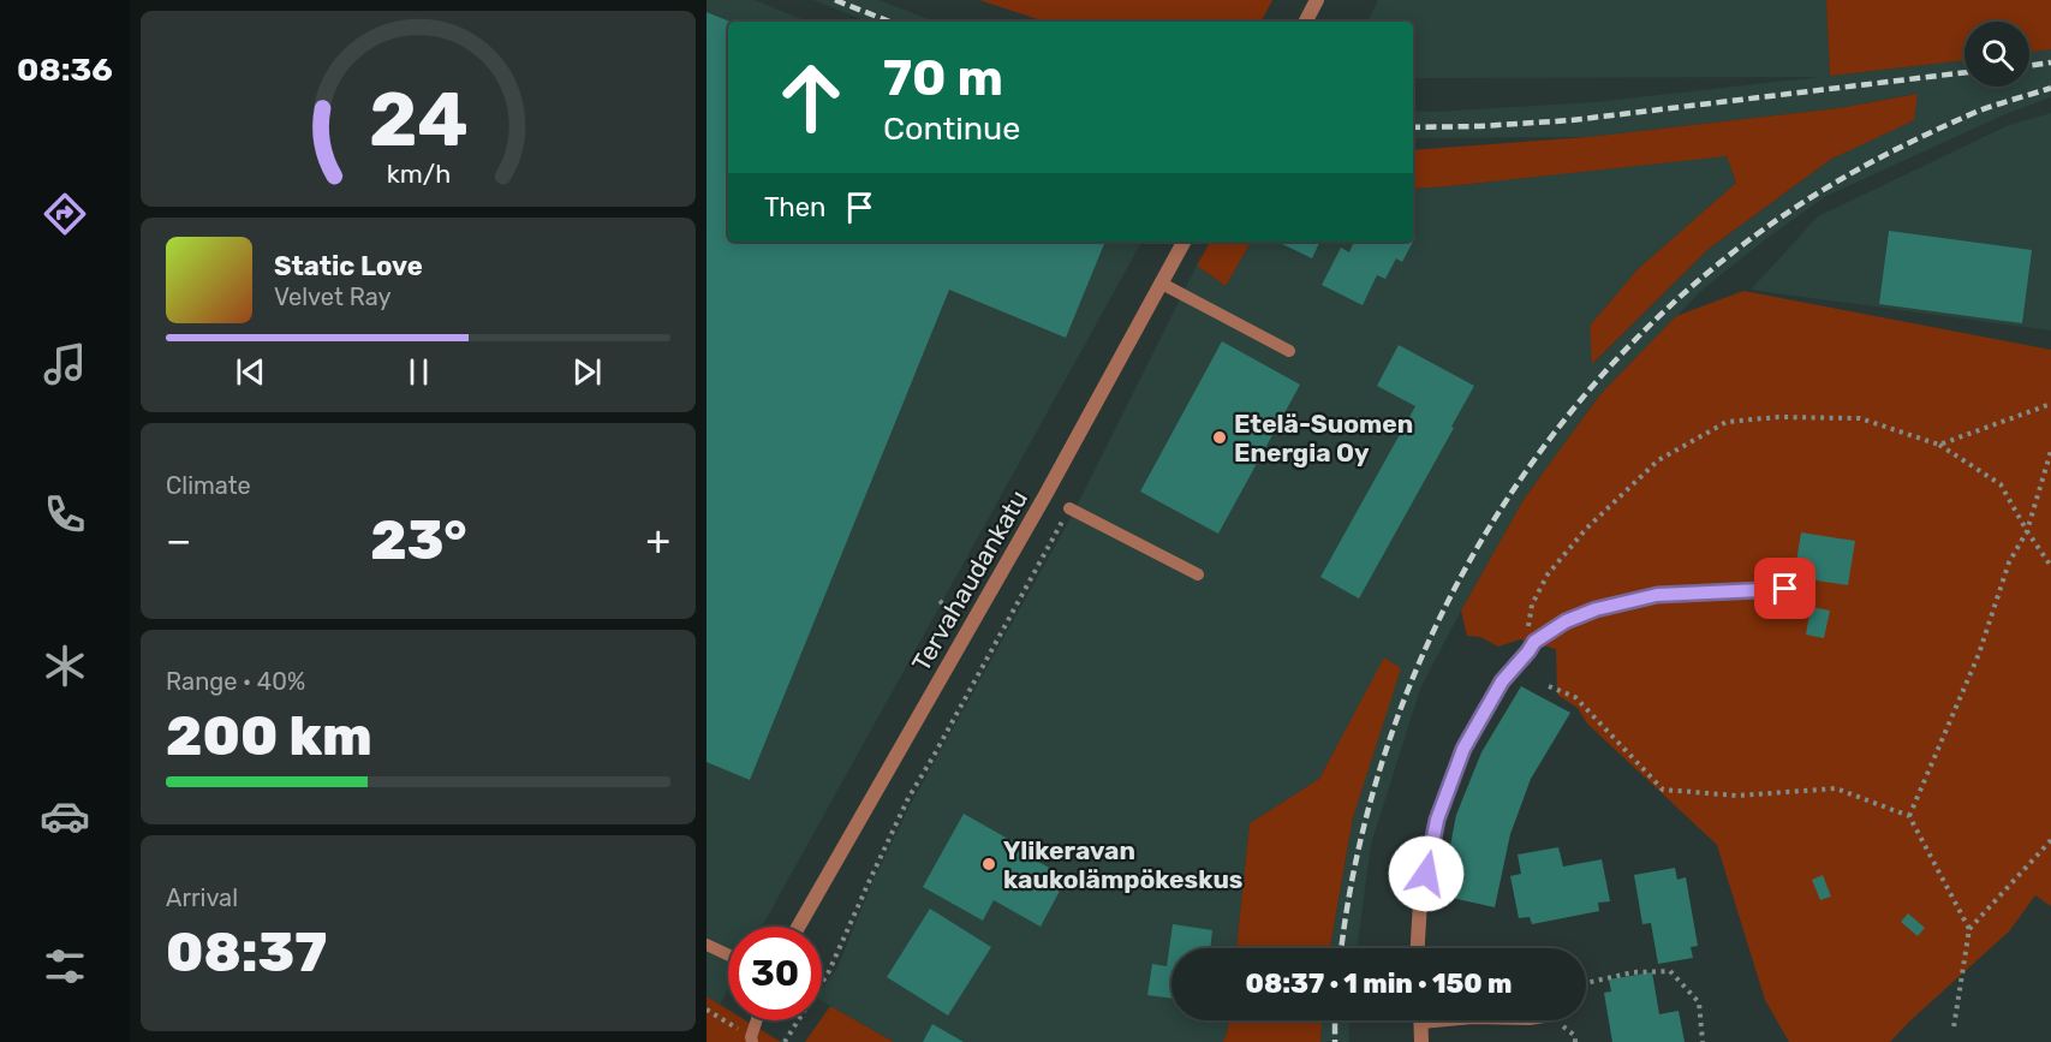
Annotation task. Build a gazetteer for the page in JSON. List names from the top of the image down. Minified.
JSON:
{"streets":{"street":["Tervahaudankatu"]},"places":["Etelä-Suomen Energia Oy","Ylikeravan kaukolämpökeskus"],"page":{"tabs":"08:36","turn":["70 m","Continue"],"then":"Then","song":["Static Love","Velvet Ray"],"tile":["Climate",["Range · 40%","200 km"],["Arrival","08:37"]],"heat":["−","23°","+"],"limit":"30","trip":"08:37 · 1 min · 150 m","gauge":["24","km/h"]}}
